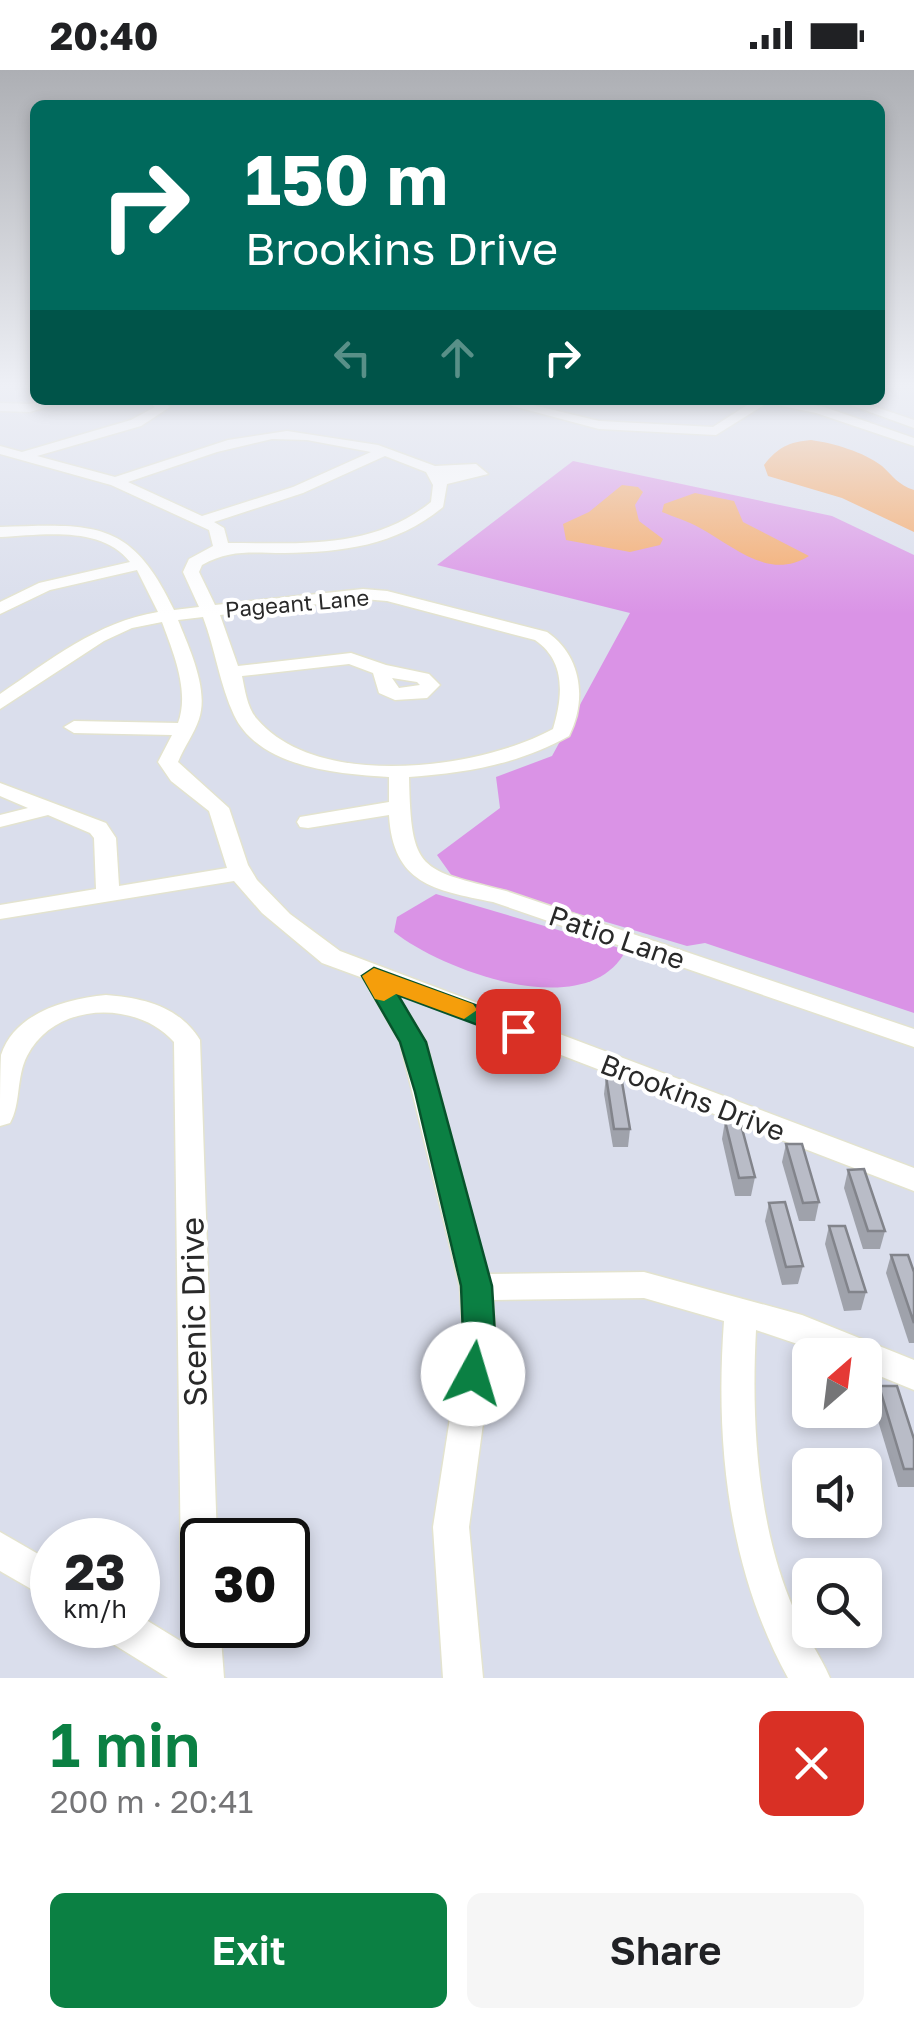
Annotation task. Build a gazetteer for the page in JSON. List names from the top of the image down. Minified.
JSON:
{"streets":{"street":["Pageant Lane","Patio Lane","Brookins Drive","Scenic Drive"]},"crossings":[["Pageant Lane","Patio Lane"],["Pageant Lane","Brookins Drive"]],"north":"top right","page":{"status":"20:40","turn":["150 m","Brookins Drive"],"speed":"23 km/h","limit":"30","heading":["1 min","200 m · 20:41"],"buttons":["Exit","Share"]}}
